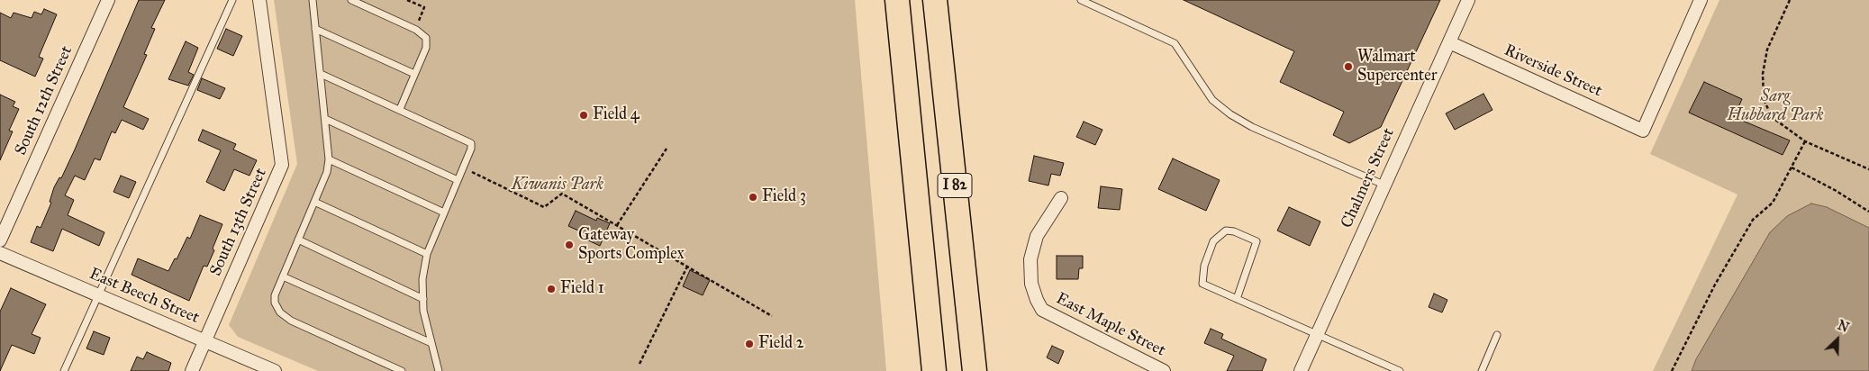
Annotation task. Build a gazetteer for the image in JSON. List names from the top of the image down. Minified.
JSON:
{"streets":{"highway":["I 82"],"street":["Riverside Street","South 12th Street","Chalmers Street","South 13th Street","East Beech Street","East Maple Street"]},"crossings":[["Riverside Street","Chalmers Street"],["South 13th Street","East Beech Street"]],"parks":["Sarg Hubbard Park","Kiwanis Park"],"places":["Walmart Supercenter","Field 4","Field 3","Gateway Sports Complex","Field 1","Field 2"],"north":"top right"}
